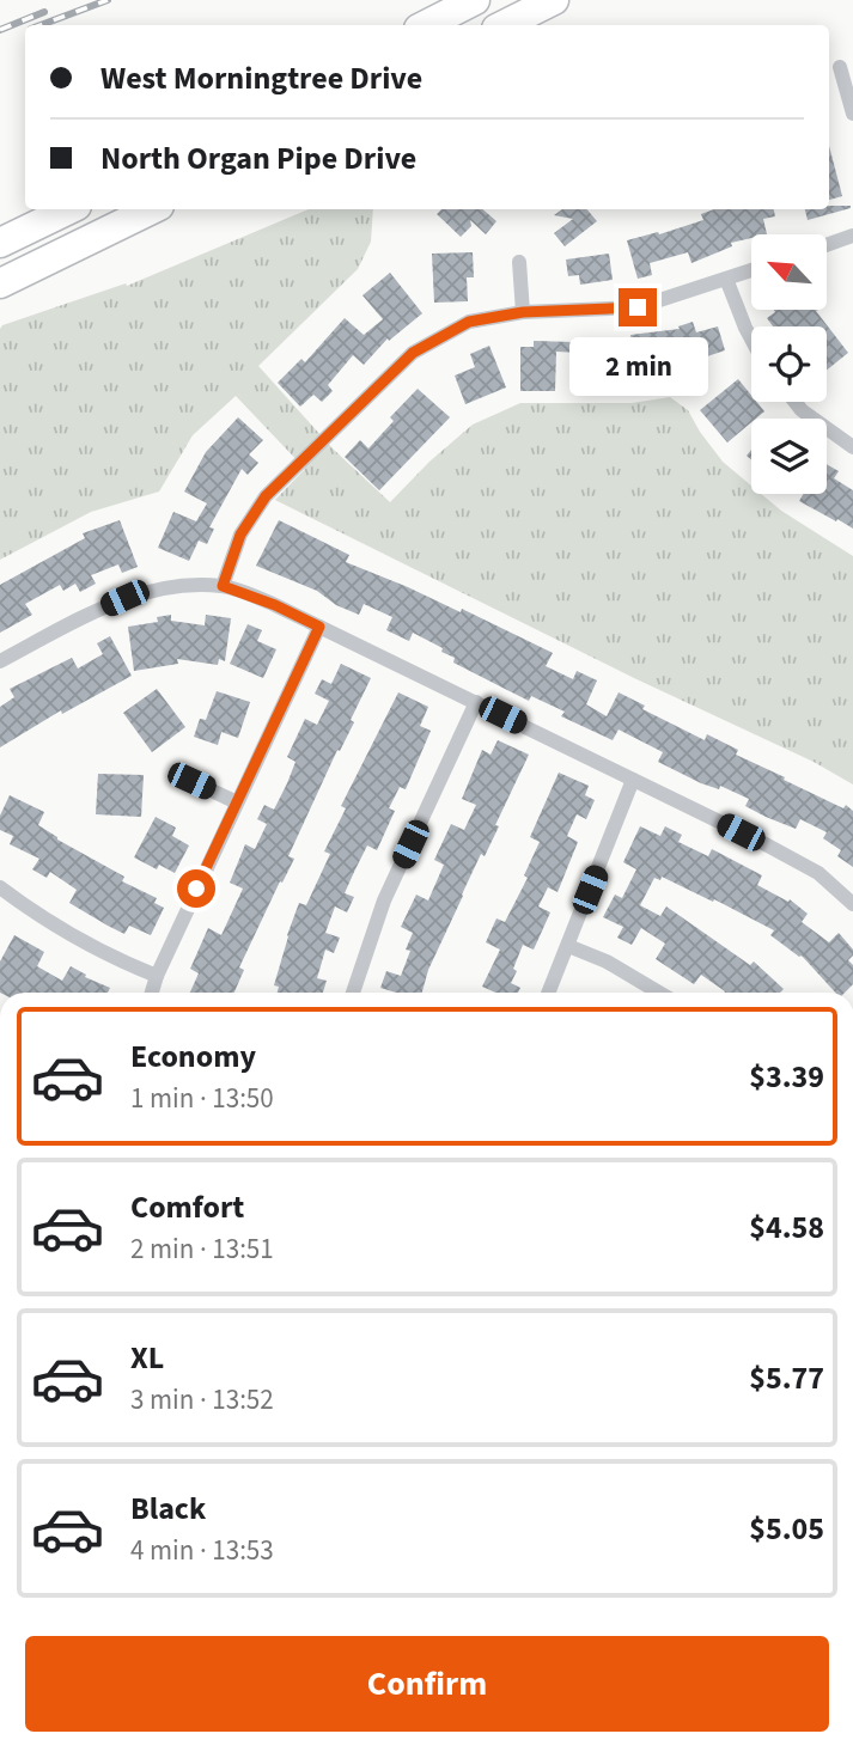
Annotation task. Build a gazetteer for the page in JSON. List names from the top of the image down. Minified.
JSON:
{"north":"top left","page":{"banner":["West Morningtree Drive","North Organ Pipe Drive"],"bubble":"2 min","list":[{"name":"Economy","note":"1 min · 13:50","value":"$3.39"},{"name":"Comfort","note":"2 min · 13:51","value":"$4.58"},{"name":"XL","note":"3 min · 13:52","value":"$5.77"},{"name":"Black","note":"4 min · 13:53","value":"$5.05"}],"buttons":"Confirm"}}
